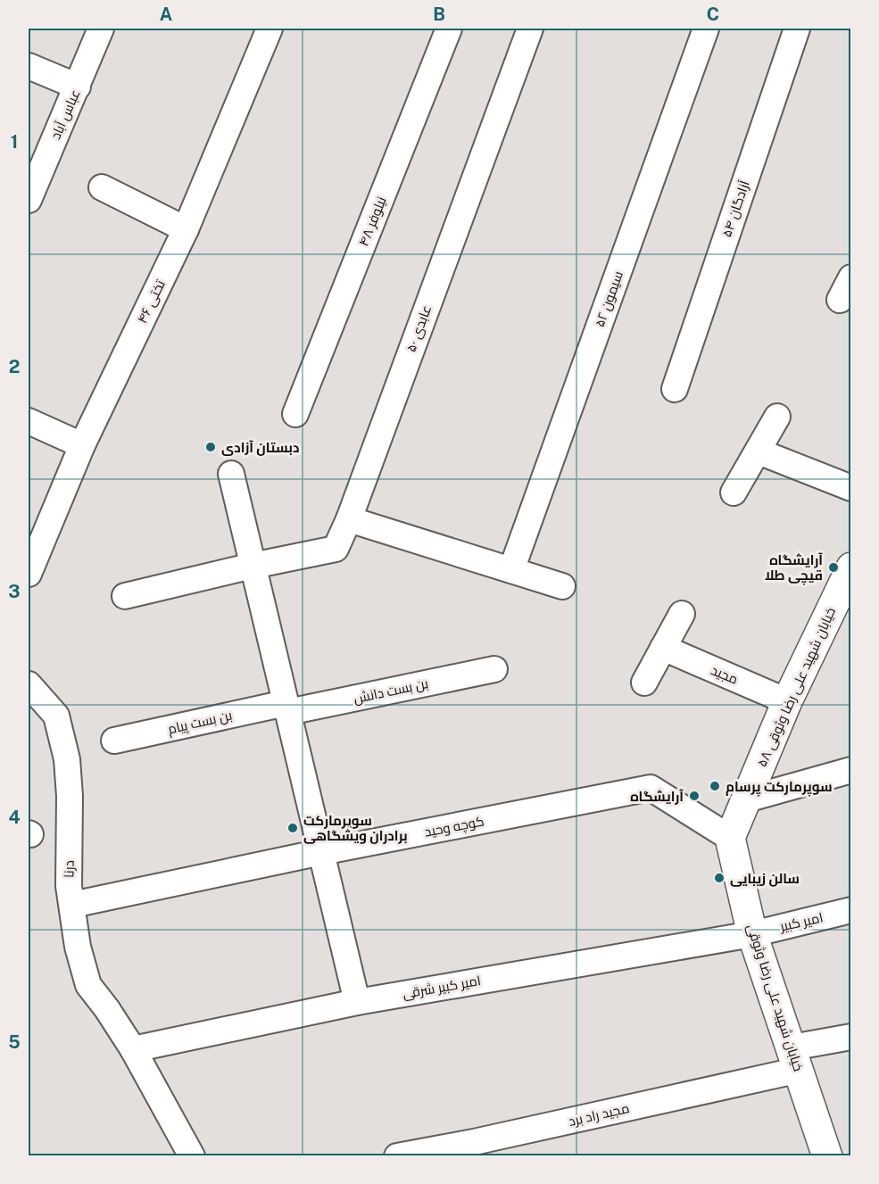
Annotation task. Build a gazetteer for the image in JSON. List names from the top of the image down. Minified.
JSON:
{"streets":{"street":["عباس آباد","آزادگان ۵۴","نیلوفر ۴۸","سیمون ۵۲","تختی ۴۶","عابدی ۵۰","مجید","خیابان شهید علی رضا وثوقی ۵۸","بن بست دانش","بن بست پیام","کوچه وحید","درنا","امیر کبیر","امیر کبیر شرقی","خیابان شهید علی رضا وثوقی","مجید راد برد"]},"crossings":[["مجید","خیابان شهید علی رضا وثوقی ۵۸"],["خیابان شهید علی رضا وثوقی ۵۸","کوچه وحید"],["خیابان شهید علی رضا وثوقی ۵۸","خیابان شهید علی رضا وثوقی"],["بن بست دانش","بن بست پیام"],["کوچه وحید","درنا"],["کوچه وحید","خیابان شهید علی رضا وثوقی"],["درنا","امیر کبیر شرقی"],["امیر کبیر","امیر کبیر شرقی"],["امیر کبیر","خیابان شهید علی رضا وثوقی"],["امیر کبیر شرقی","خیابان شهید علی رضا وثوقی"],["خیابان شهید علی رضا وثوقی","مجید راد برد"]],"places":["دبستان آزادی","آرایشگاه قیچی طلا","سوپرمارکت پرسام","آرایشگاه","سوپرمارکت برادران ویشگاهی","سالن زیبایی"],"grid":{"columns":["A","B","C"],"rows":["1","2","3","4","5"]}}
